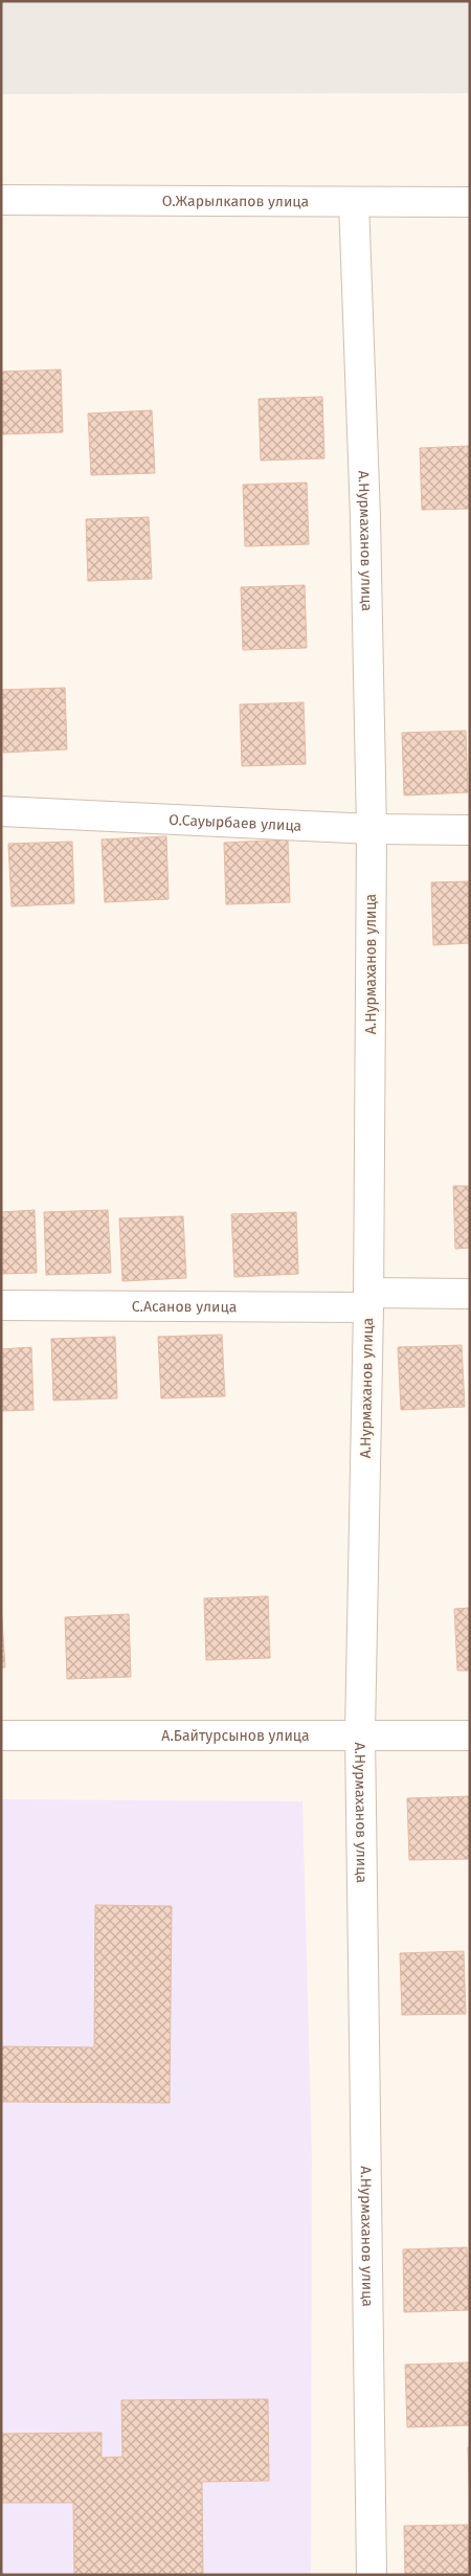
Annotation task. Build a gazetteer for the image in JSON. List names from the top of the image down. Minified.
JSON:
{"streets":{"street":["О.Жарылкапов улица","А.Нурмаханов улица","О.Сауырбаев улица","С.Асанов улица","А.Байтурсынов улица"]},"crossings":[["О.Жарылкапов улица","А.Нурмаханов улица"],["А.Нурмаханов улица","О.Сауырбаев улица"],["А.Нурмаханов улица","С.Асанов улица"],["А.Нурмаханов улица","А.Байтурсынов улица"]]}
